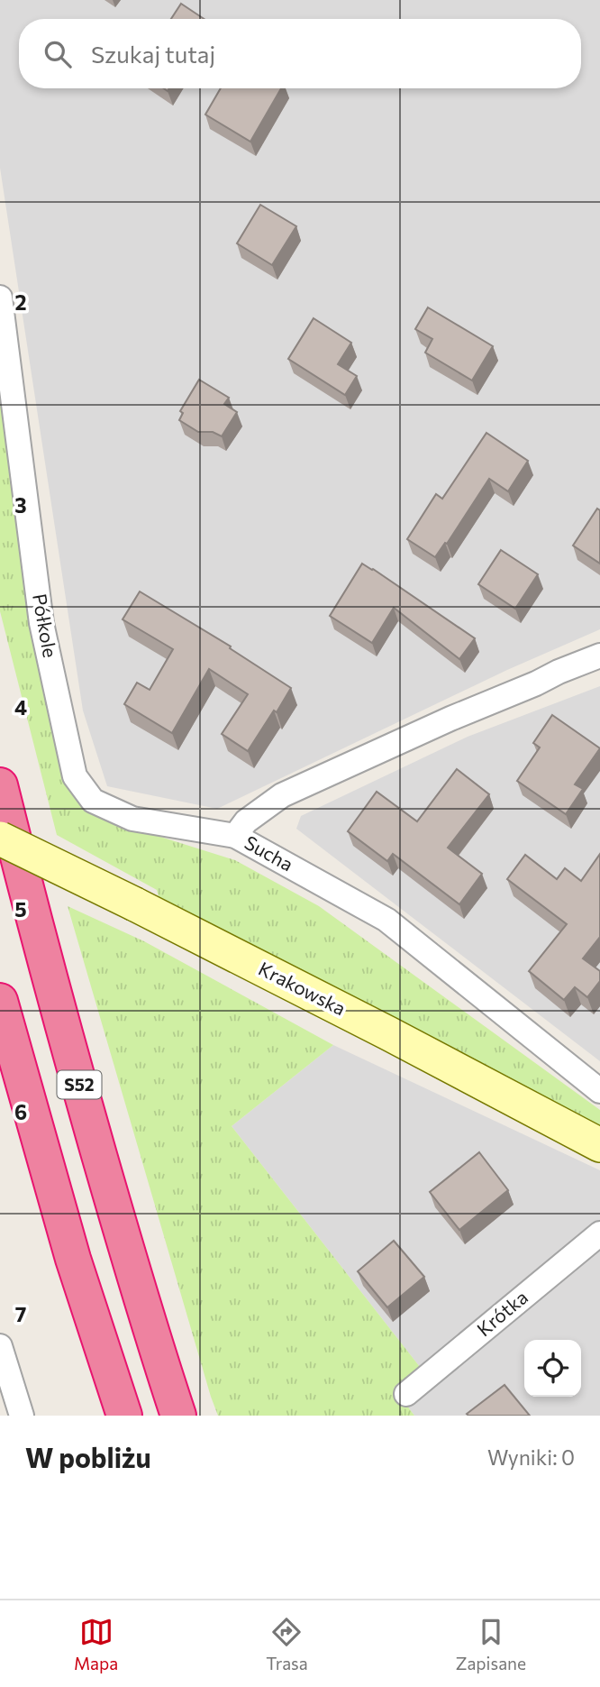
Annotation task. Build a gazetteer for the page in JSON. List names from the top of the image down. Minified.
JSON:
{"streets":{"highway":["S52"],"street":["Półkole","Sucha","Krakowska","Krótka"]},"crossings":[["Półkole","Sucha"]],"page":{"search":"Szukaj tutaj","heading":["W pobliżu","Wyniki: 0"],"nav":["Mapa","Trasa","Zapisane"]},"grid":{"rows":["2","3","4","5","6","7"]}}
